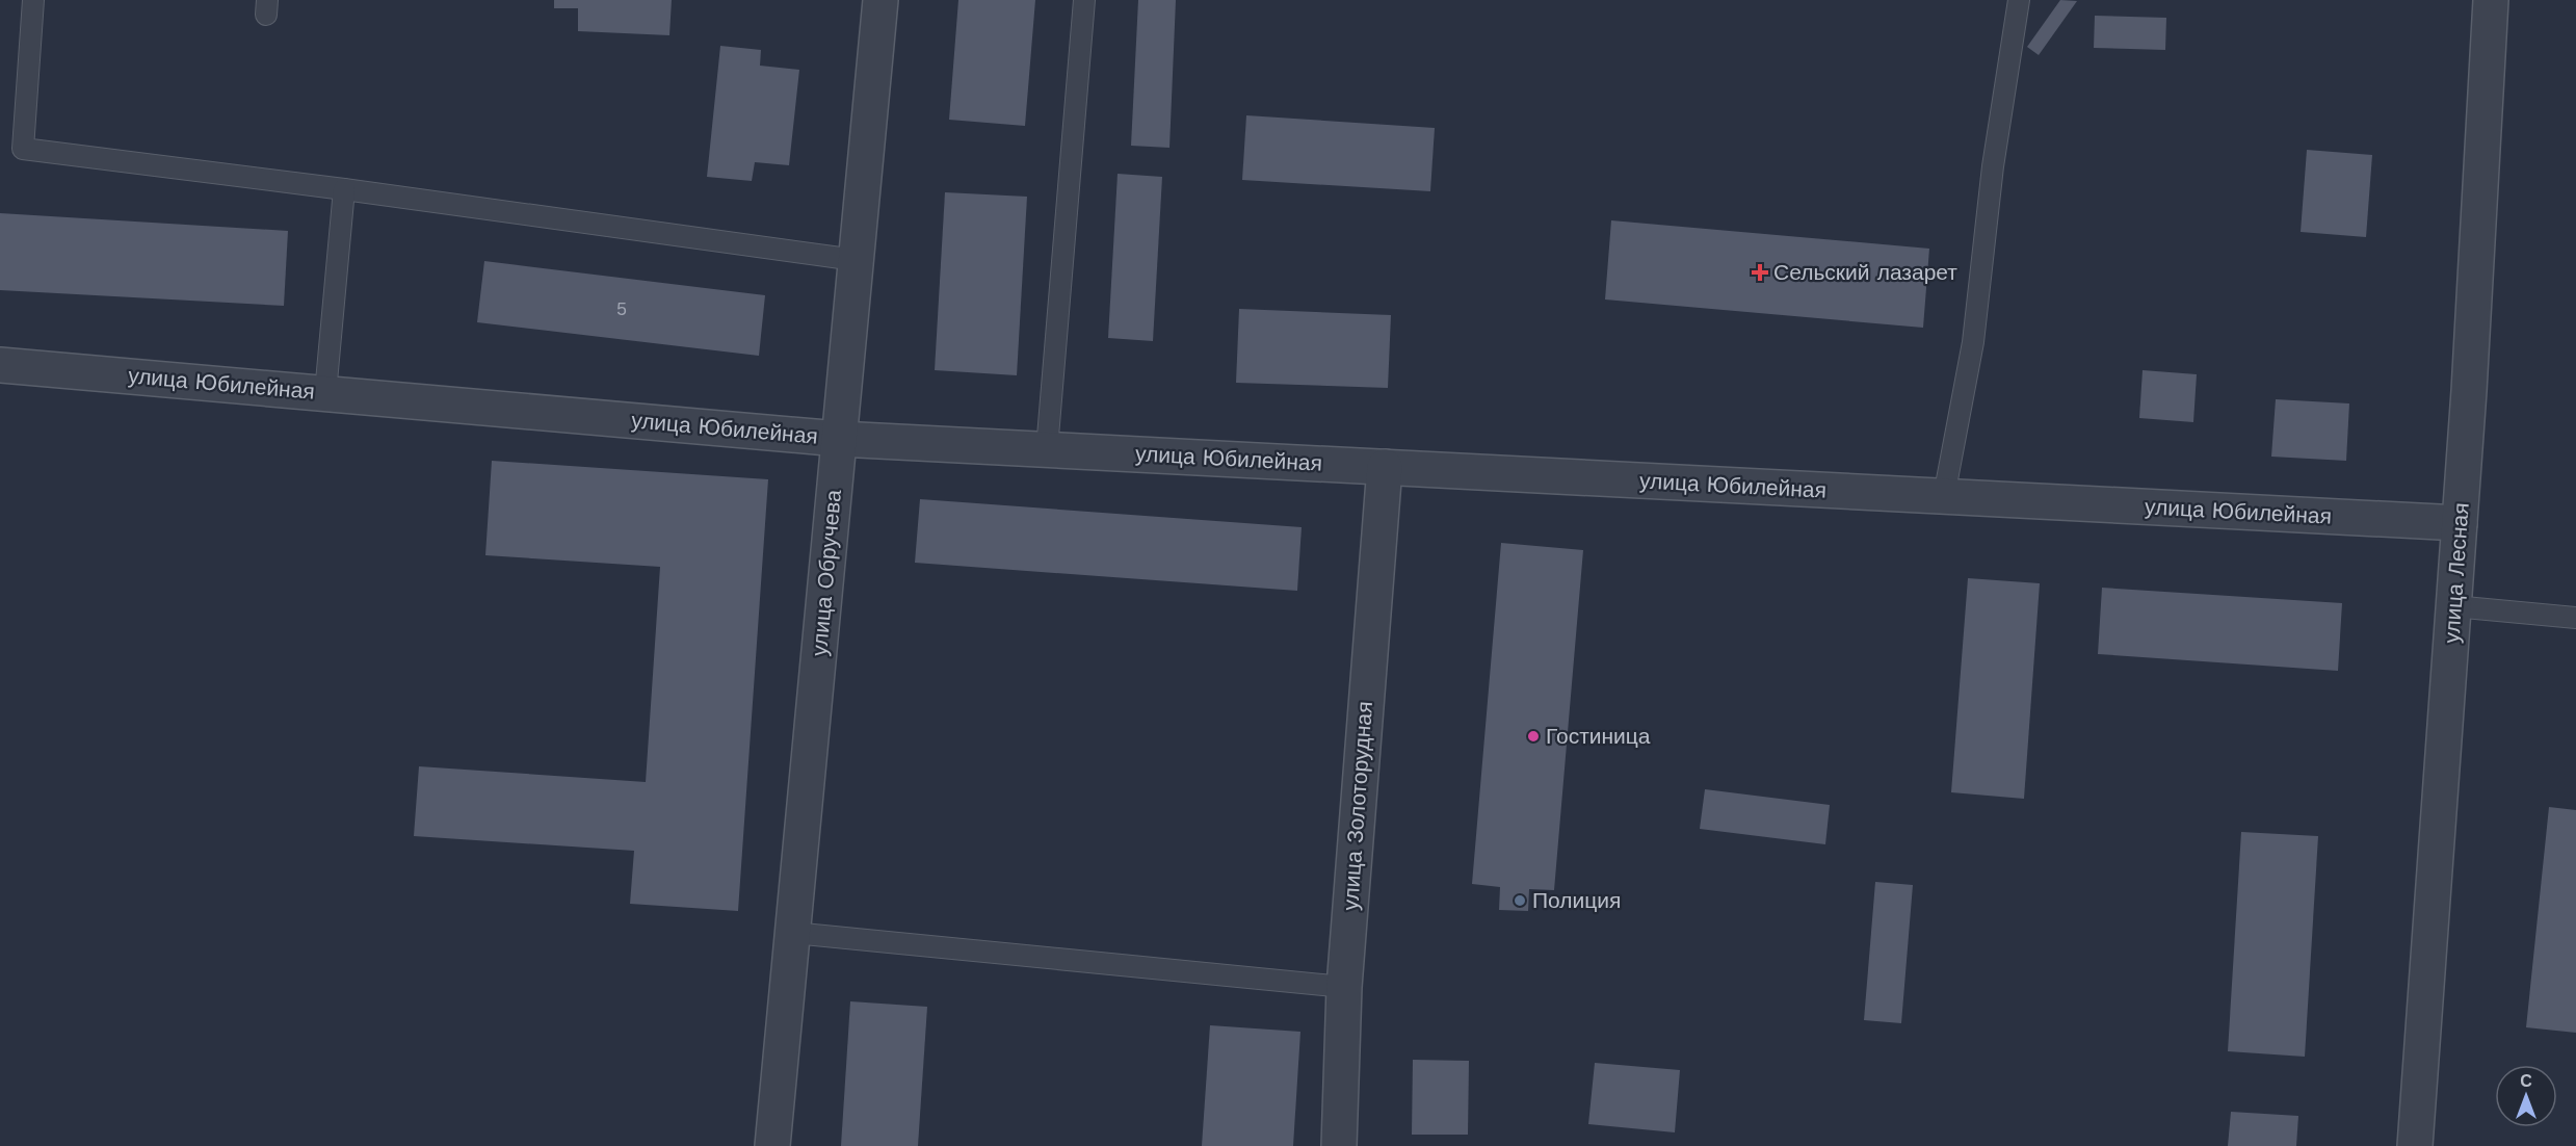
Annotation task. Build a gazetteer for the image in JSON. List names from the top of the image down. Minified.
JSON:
{"streets":{"street":["улица Юбилейная","улица Обручева","улица Лесная","улица Золоторудная"]},"crossings":[["улица Юбилейная","улица Обручева"],["улица Юбилейная","улица Лесная"],["улица Юбилейная","улица Золоторудная"]],"places":{"health":["Сельский лазарет"],"other":["Гостиница","Полиция"]},"house_numbers":["5"],"north":"top"}
